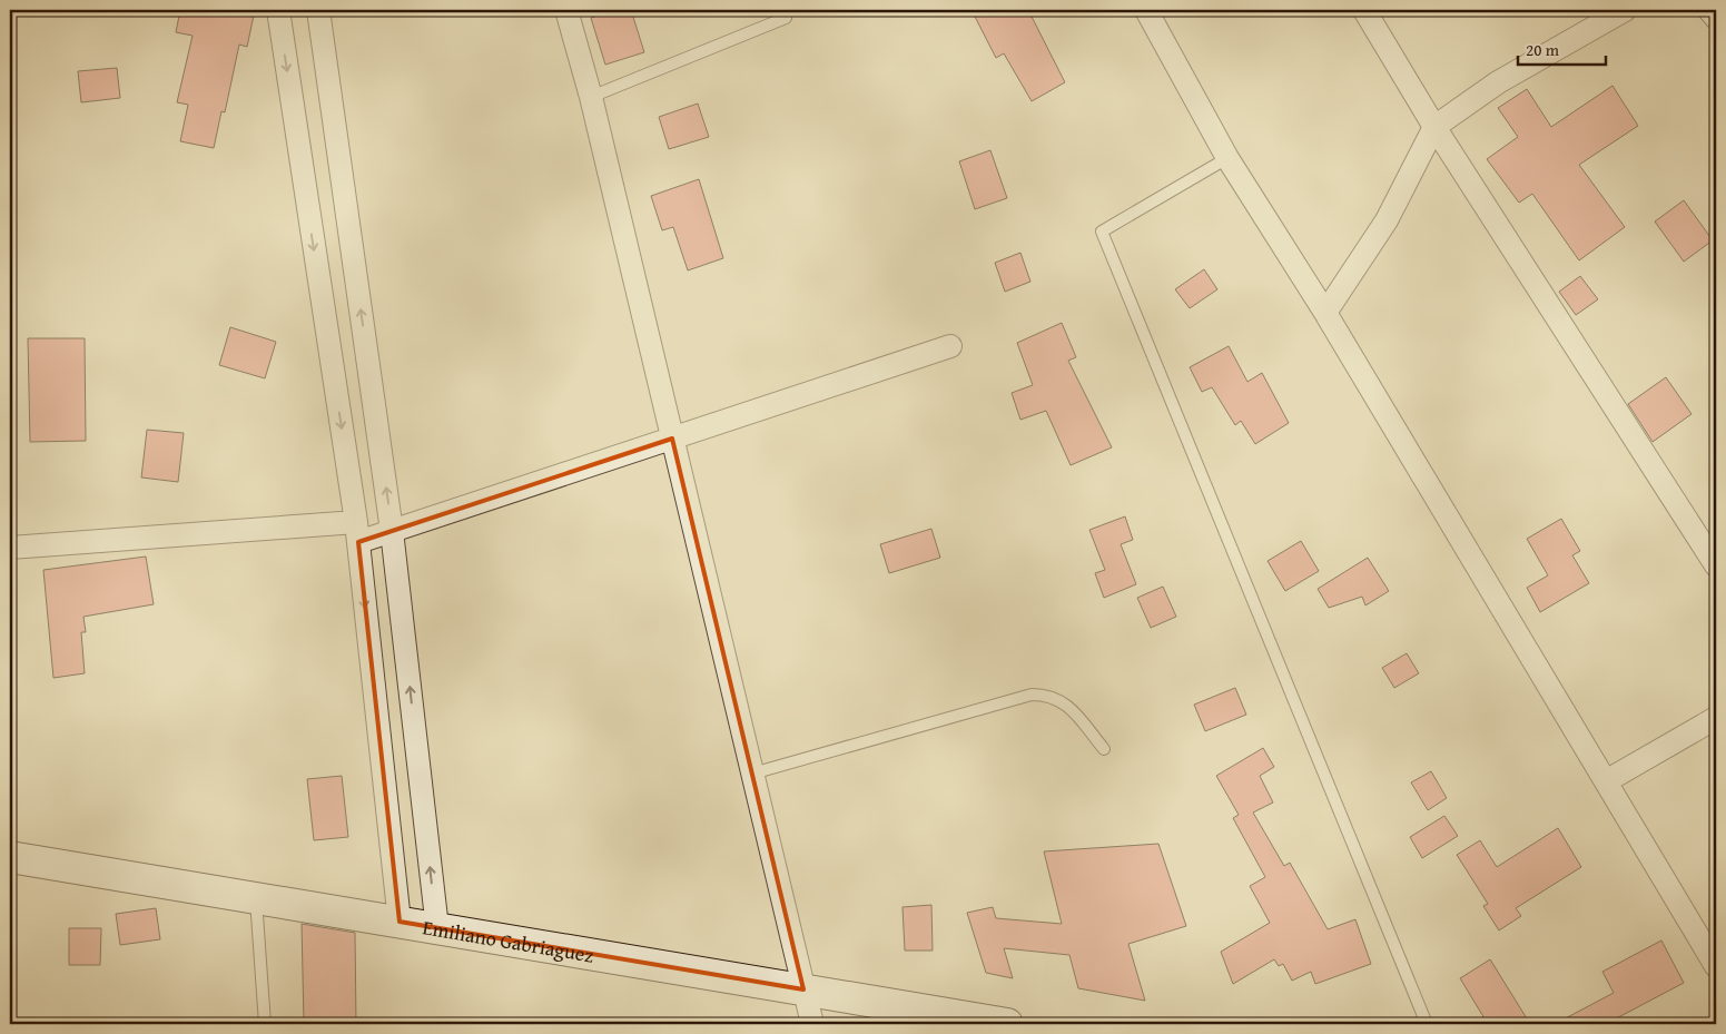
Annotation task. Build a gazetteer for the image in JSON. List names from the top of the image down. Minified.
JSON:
{"streets":{"main road":["Emiliano Gabriaguez"]},"scale_bar":"20 m"}
